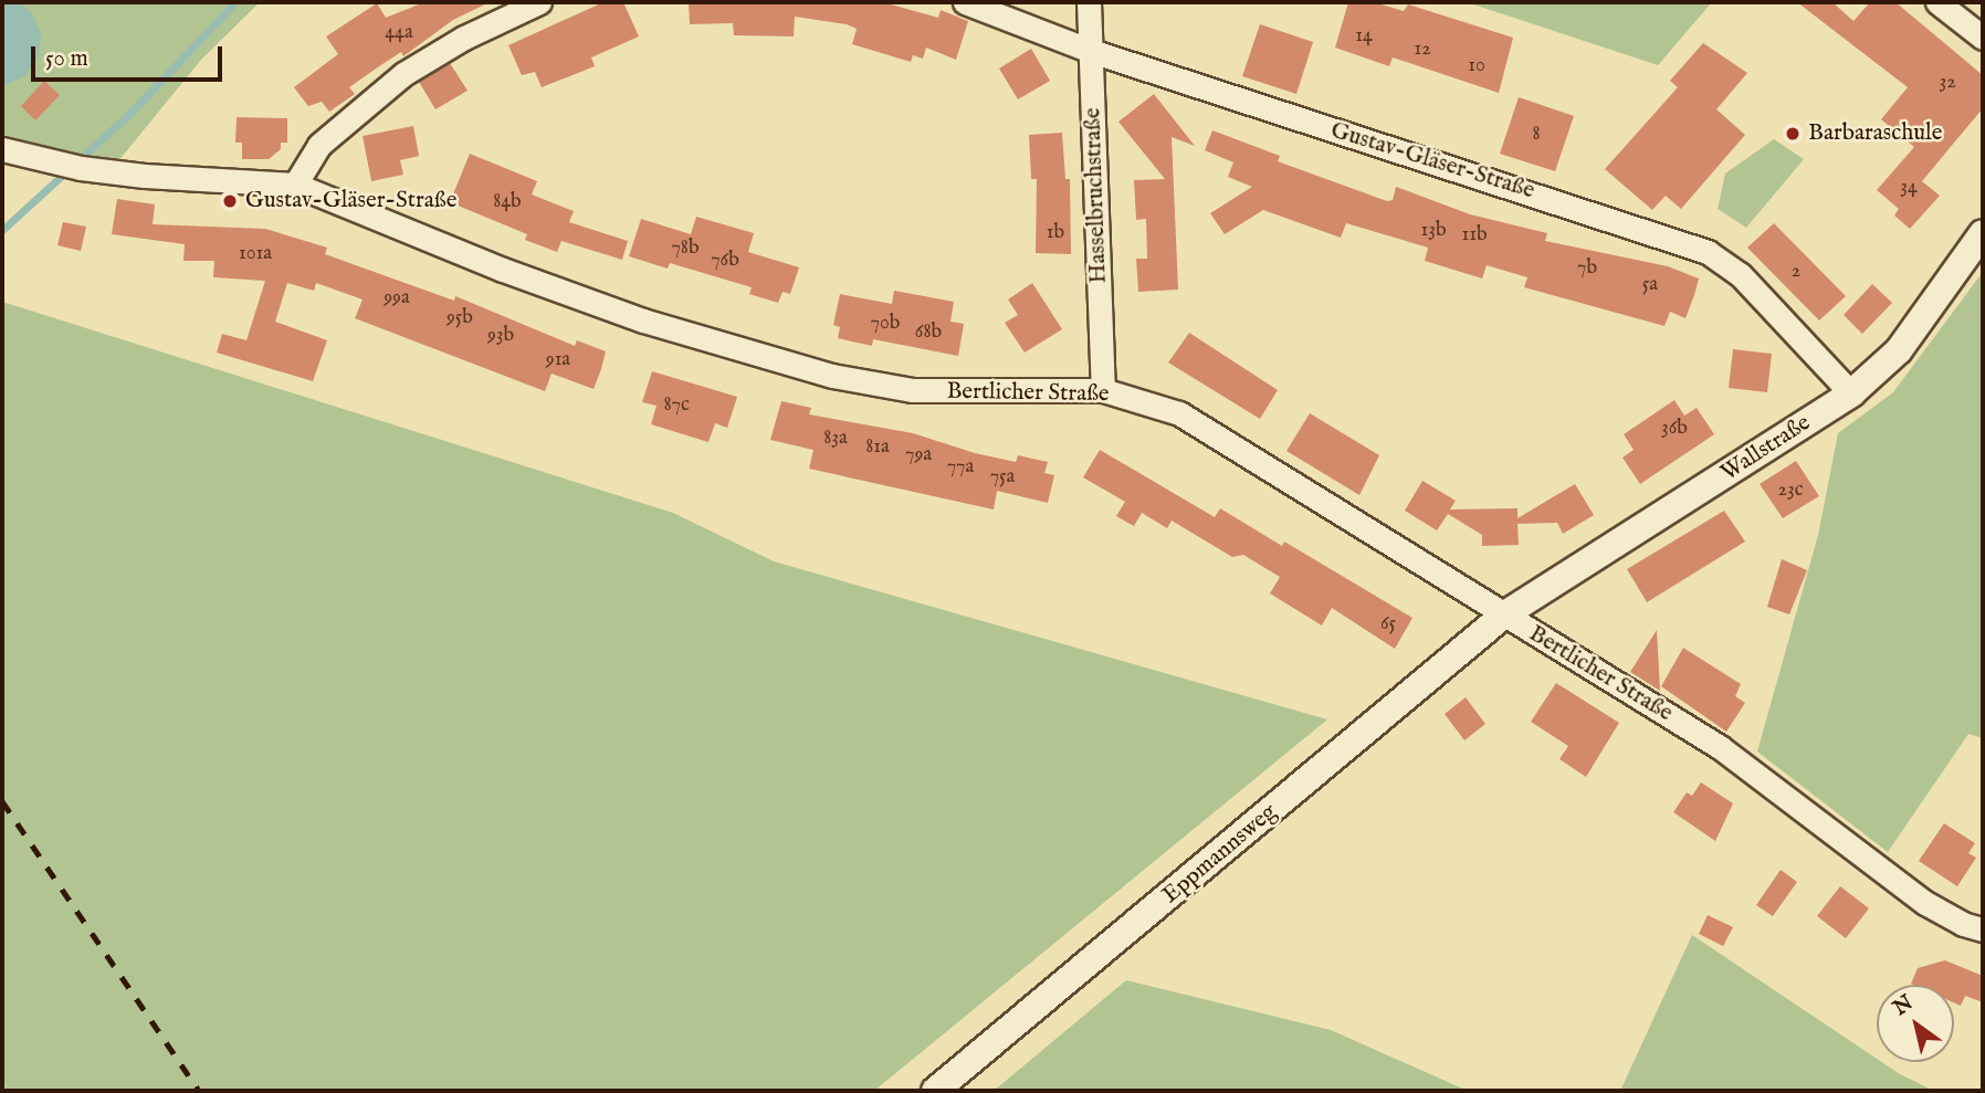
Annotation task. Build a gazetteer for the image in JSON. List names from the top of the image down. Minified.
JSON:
{"streets":{"street":["Gustav-Gläser-Straße","Hasselbruchstraße","Bertlicher Straße","Wallstraße","Eppmannsweg"]},"crossings":[["Gustav-Gläser-Straße","Hasselbruchstraße"],["Gustav-Gläser-Straße","Wallstraße"],["Hasselbruchstraße","Bertlicher Straße"],["Bertlicher Straße","Wallstraße"],["Bertlicher Straße","Eppmannsweg"],["Wallstraße","Eppmannsweg"]],"places":["Barbaraschule","Gustav-Gläser-Straße"],"house_numbers":["44a","14","12","10","32","8","34","84b","13b","1b","11b","78b","101a","76b","7b","2","5a","99a","95b","70b","68b","93b","91a","87c","36b","83a","81a","79a","77a","75a","23c","65"],"scale_bar":"50 m","north":"top left"}
